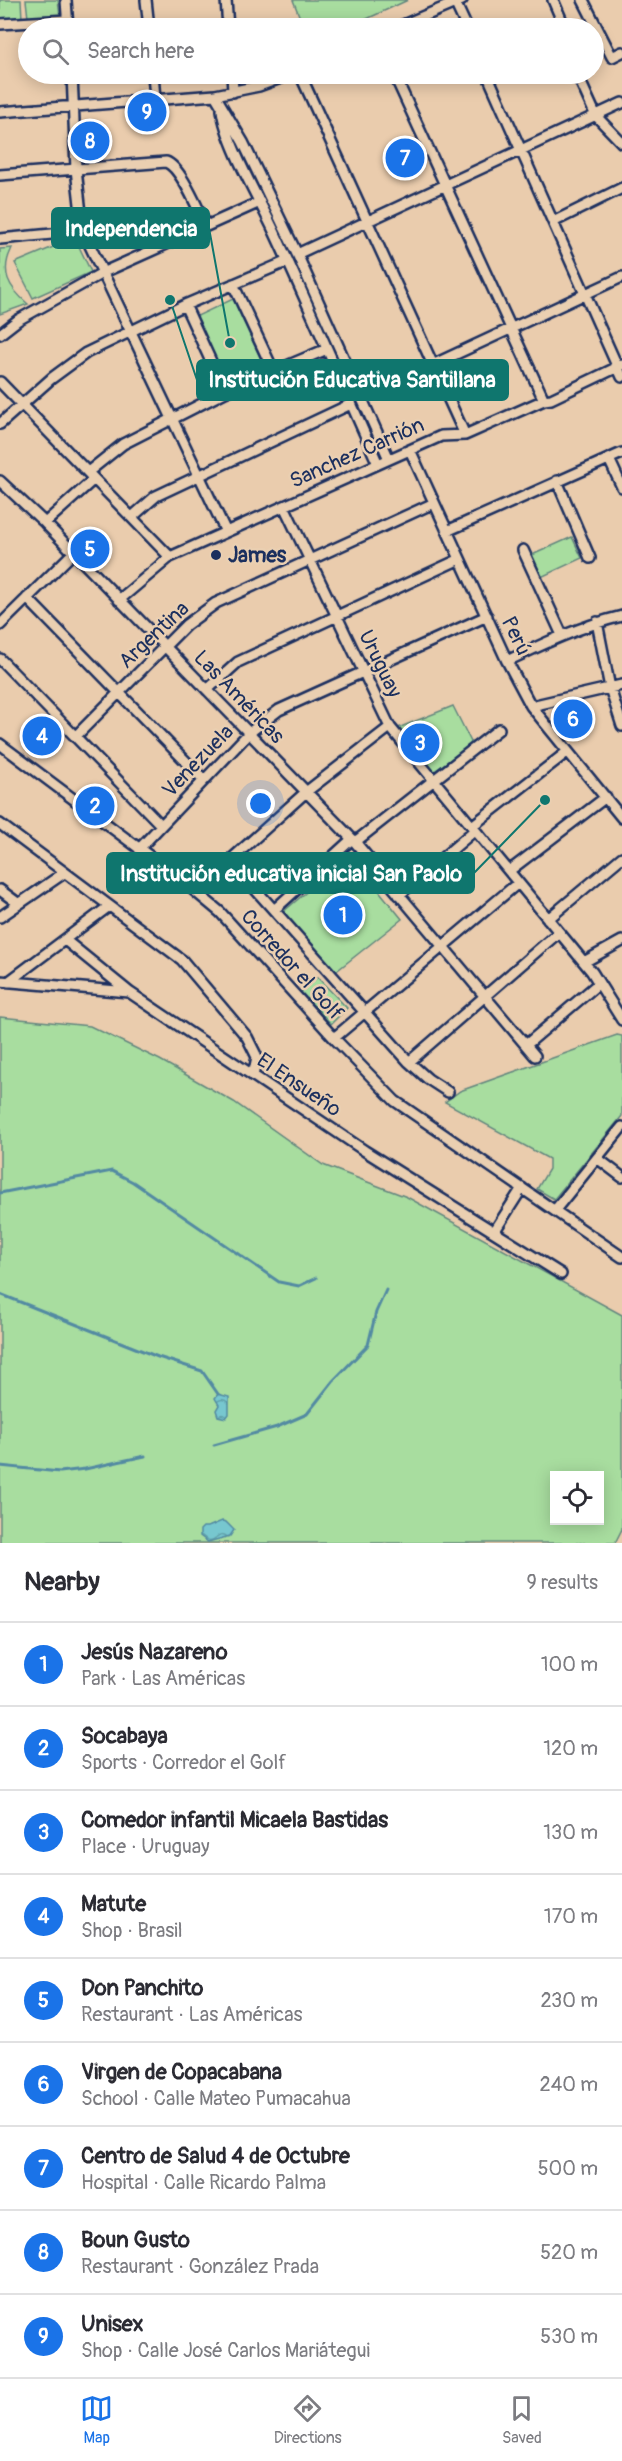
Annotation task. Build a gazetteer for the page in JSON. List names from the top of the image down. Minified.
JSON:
{"streets":{"street":["Sanchez Carrión","Argentina","Perú","Uruguay","Las Américas","Venezuela","Corredor el Golf","El Ensueño"]},"crossings":[["Sanchez Carrión","Perú"],["Sanchez Carrión","Uruguay"],["Sanchez Carrión","Las Américas"],["Argentina","Perú"],["Argentina","Uruguay"],["Argentina","Las Américas"],["Perú","Venezuela"],["Uruguay","Venezuela"],["Las Américas","Venezuela"],["Venezuela","Corredor el Golf"]],"places":["Institución Educativa Santillana","Independencia","James","Institución educativa inicial San Paolo"],"page":{"search":"Search here","pins":["9","8","7","5","6","4","3","2","1"],"heading":["Nearby","9 results"],"list":[{"mark":"1","name":"Jesús Nazareno","note":"Park · Las Américas","value":"100 m"},{"mark":"2","name":"Socabaya","note":"Sports · Corredor el Golf","value":"120 m"},{"mark":"3","name":"Comedor infantil Micaela Bastidas","note":"Place · Uruguay","value":"130 m"},{"mark":"4","name":"Matute","note":"Shop · Brasil","value":"170 m"},{"mark":"5","name":"Don Panchito","note":"Restaurant · Las Américas","value":"230 m"},{"mark":"6","name":"Virgen de Copacabana","note":"School · Calle Mateo Pumacahua","value":"240 m"},{"mark":"7","name":"Centro de Salud 4 de Octubre","note":"Hospital · Calle Ricardo Palma","value":"500 m"},{"mark":"8","name":"Boun Gusto","note":"Restaurant · González Prada","value":"520 m"},{"mark":"9","name":"Unisex","note":"Shop · Calle José Carlos Mariátegui","value":"530 m"}],"nav":["Map","Directions","Saved"]}}
